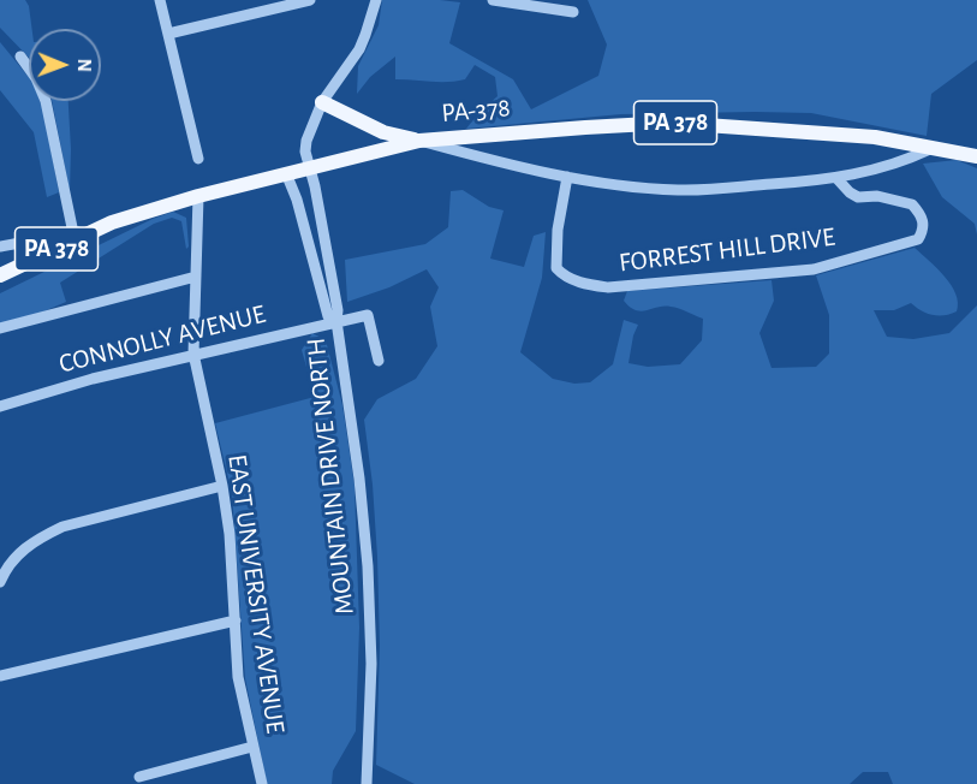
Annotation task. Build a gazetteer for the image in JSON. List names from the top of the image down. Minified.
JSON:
{"streets":{"main road":["PA-378","PA 378"],"street":["FORREST HILL DRIVE","CONNOLLY AVENUE","MOUNTAIN DRIVE NORTH","EAST UNIVERSITY AVENUE"]},"crossings":[["PA-378","MOUNTAIN DRIVE NORTH"],["PA-378","EAST UNIVERSITY AVENUE"],["CONNOLLY AVENUE","MOUNTAIN DRIVE NORTH"],["CONNOLLY AVENUE","EAST UNIVERSITY AVENUE"]],"north":"right"}
